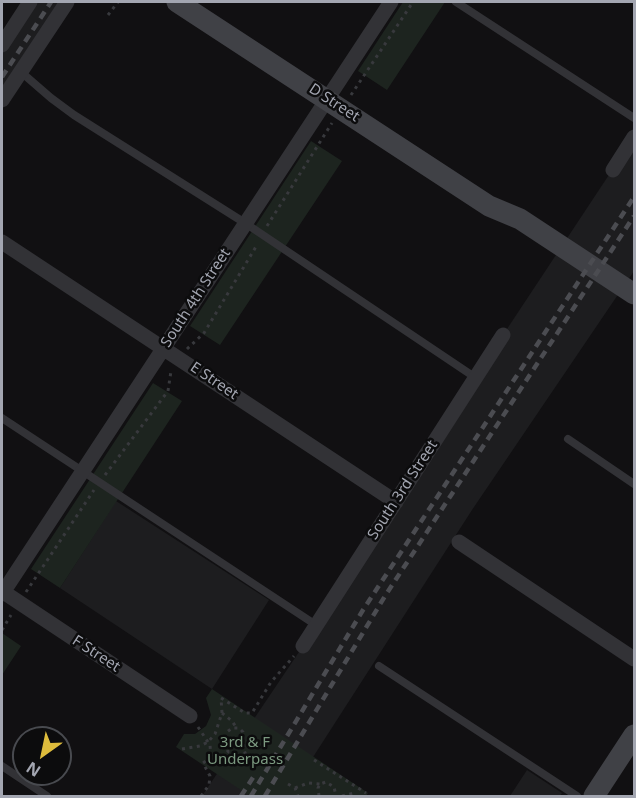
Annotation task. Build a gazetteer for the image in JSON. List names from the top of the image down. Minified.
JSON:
{"streets":{"street":["D Street","South 4th Street","E Street","South 3rd Street","F Street"]},"crossings":[["D Street","South 4th Street"],["South 4th Street","E Street"],["South 4th Street","F Street"],["E Street","South 3rd Street"]],"parks":["3rd & F Underpass"],"north":"bottom left"}
